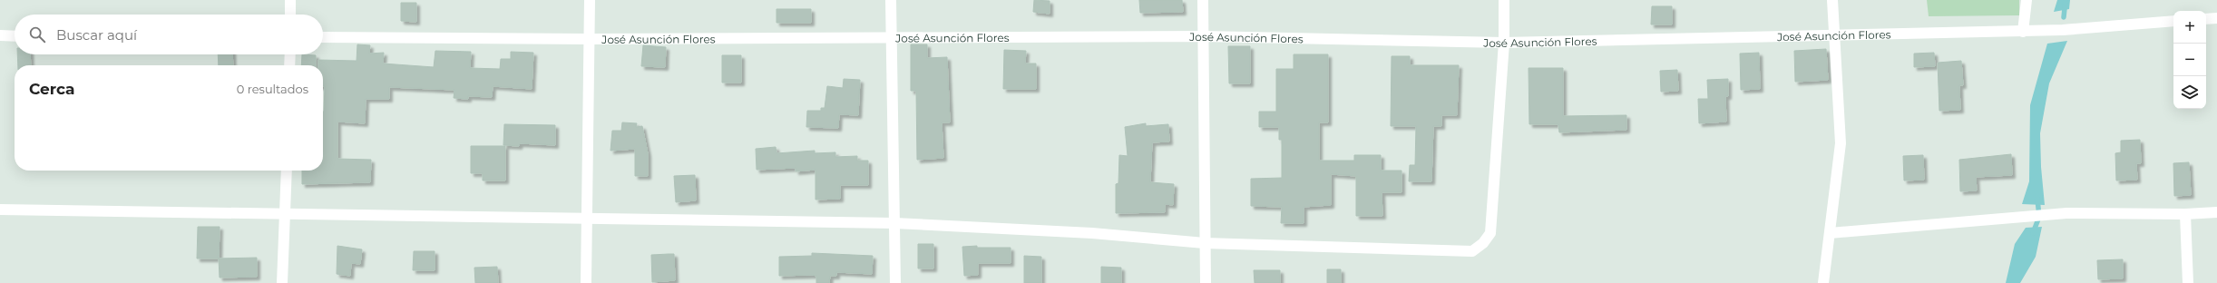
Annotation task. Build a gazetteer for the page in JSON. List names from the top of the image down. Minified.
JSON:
{"streets":{"street":["José Asunción Flores"]},"page":{"map_buttons":["+","−"],"search":"Buscar aquí","heading":["Cerca","0 resultados"]}}
